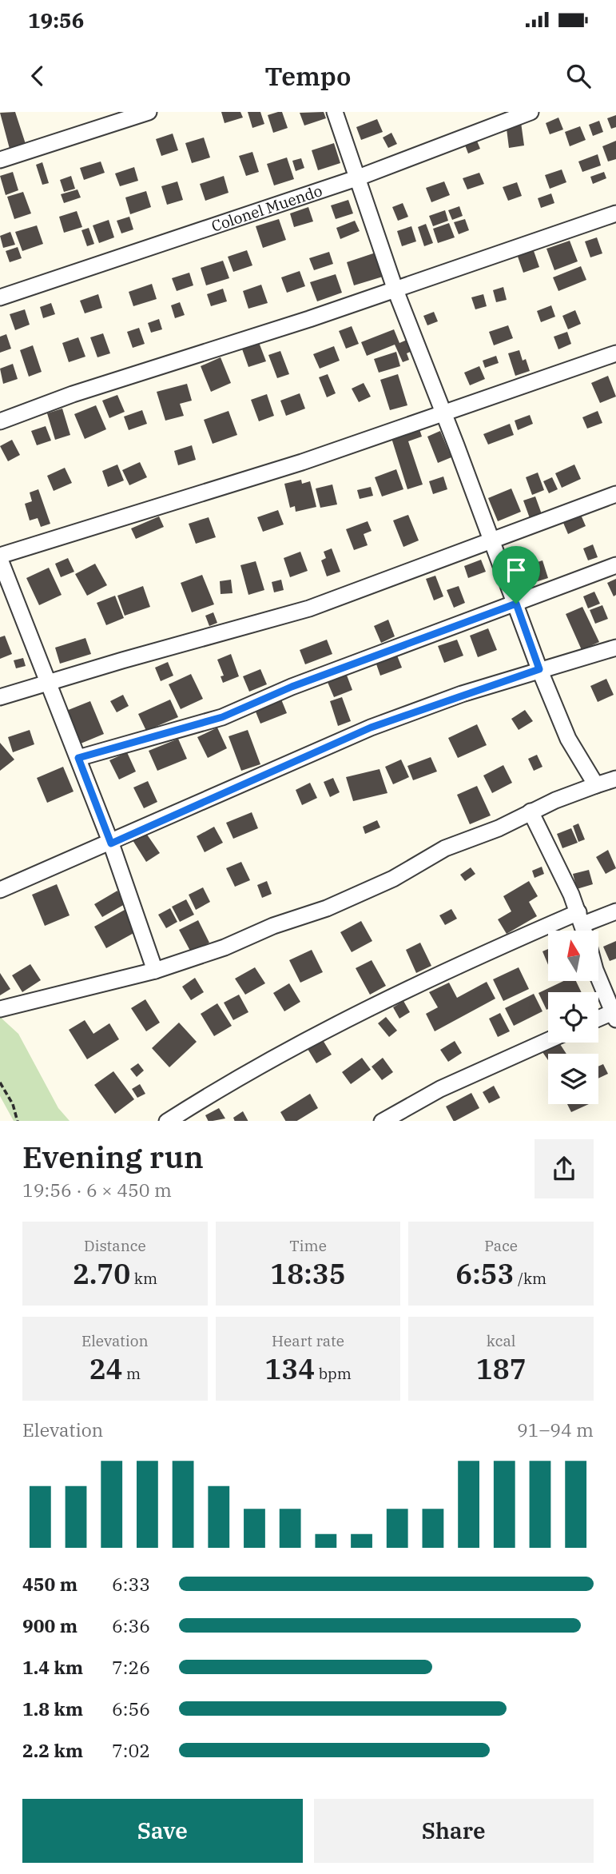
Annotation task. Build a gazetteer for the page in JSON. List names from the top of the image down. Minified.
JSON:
{"streets":{"street":["Colonel Muendo"]},"north":"top","page":{"status":"19:56","header":"Tempo","heading":["Evening run","19:56 · 6 × 450 m"],"stats":[["Distance","2.70 km"],["Time","18:35"],["Pace","6:53 /km"],["Elevation","24 m"],["Heart rate","134 bpm"],["kcal","187"]],"chart":["Elevation","91–94 m"],"list":[{"name":"450 m","note":"6:33"},{"name":"900 m","note":"6:36"},{"name":"1.4 km","note":"7:26"},{"name":"1.8 km","note":"6:56"},{"name":"2.2 km","note":"7:02"}],"buttons":["Save","Share"]}}
